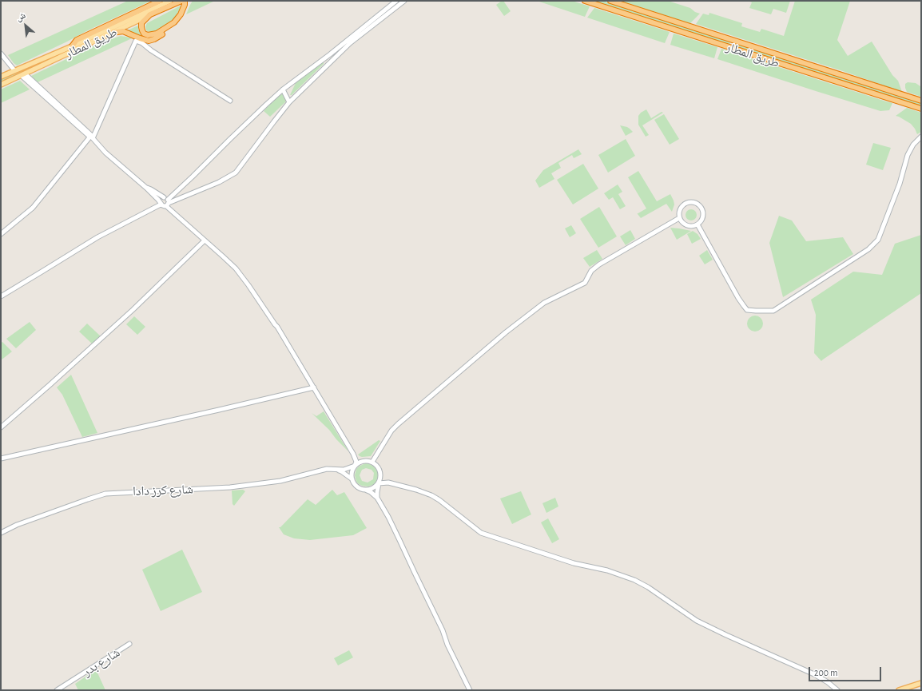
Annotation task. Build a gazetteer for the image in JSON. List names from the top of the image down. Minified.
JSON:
{"streets":{"highway":["طريق المطار"],"main road":["شارع كرز دادا","شارع بدر"]},"scale_bar":"200 m","north":"top left"}
